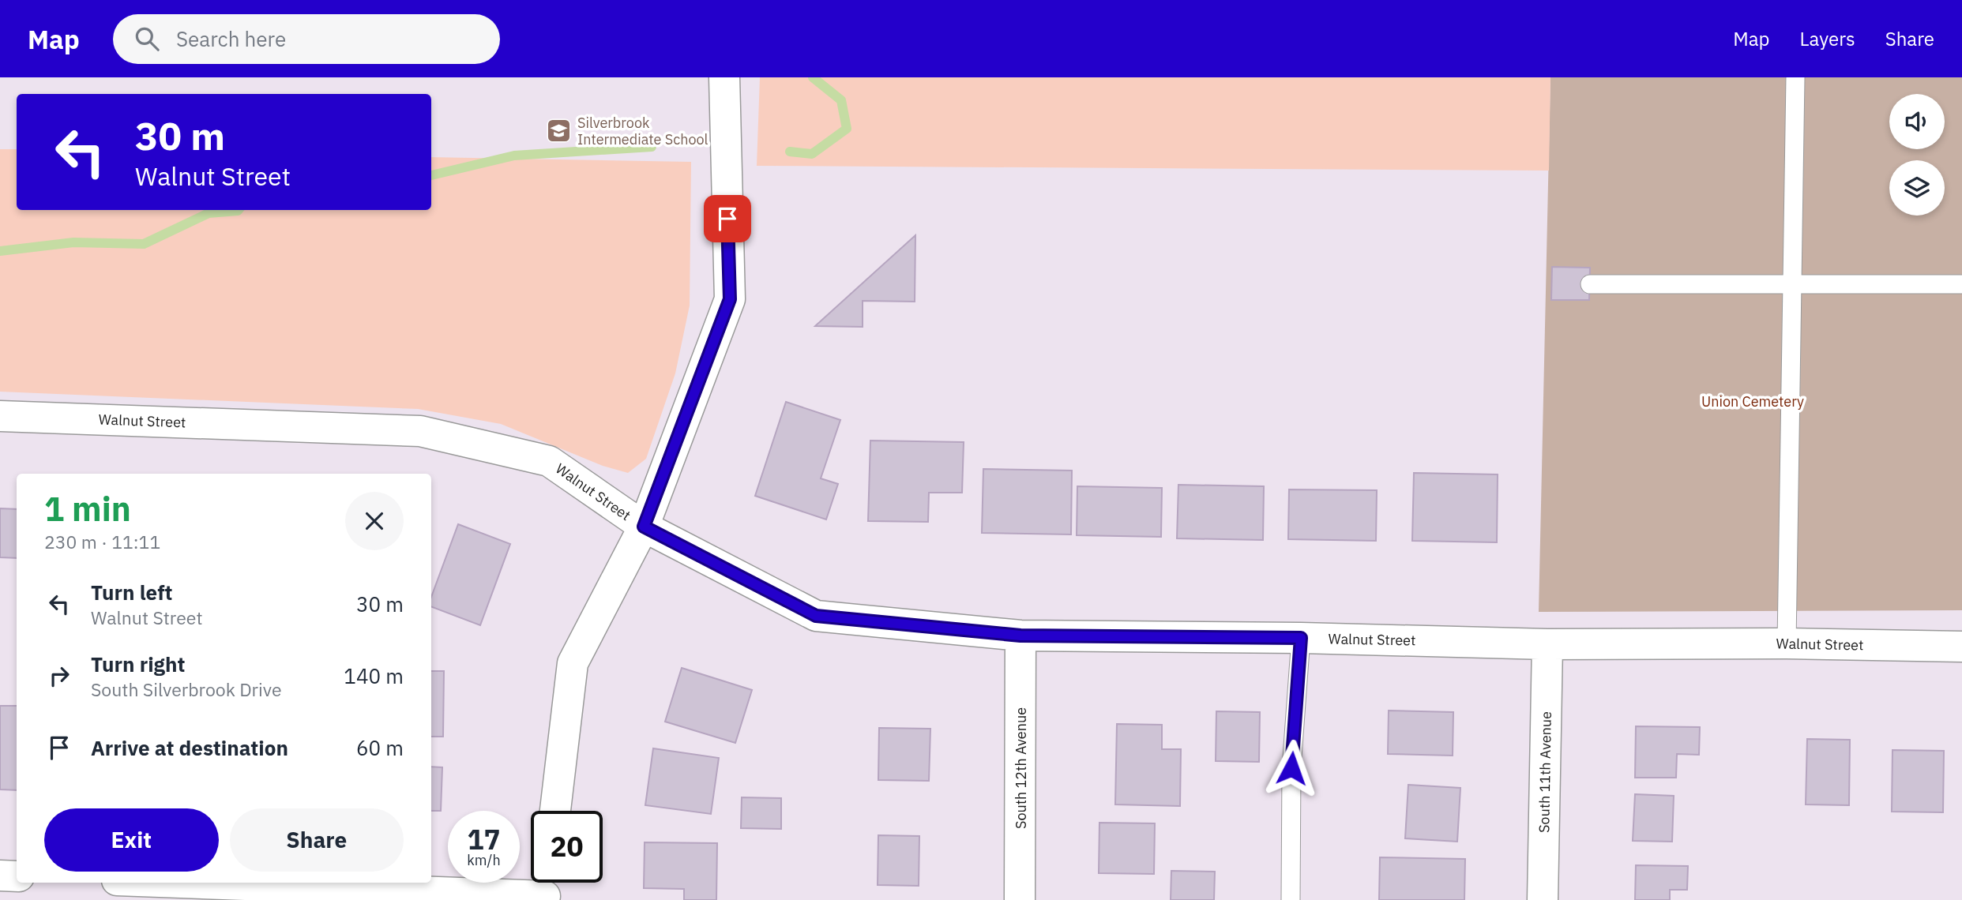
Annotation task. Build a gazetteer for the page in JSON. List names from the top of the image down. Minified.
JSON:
{"streets":{"street":["Walnut Street","South 12th Avenue","South 11th Avenue"]},"crossings":[["Walnut Street","South 12th Avenue"],["Walnut Street","South 11th Avenue"]],"parks":["Union Cemetery"],"places":{"school or university":["Silverbrook Intermediate School"]},"page":{"header":"Map","search":"Search here","nav":["Map","Layers","Share"],"turn":["30 m","Walnut Street"],"heading":["1 min","230 m · 11:11"],"list":[{"name":"Turn left","note":"Walnut Street","value":"30 m"},{"name":"Turn right","note":"South Silverbrook Drive","value":"140 m"},{"name":"Arrive at destination","value":"60 m"}],"buttons":["Exit","Share"],"speed":"17 km/h","limit":"20"}}
